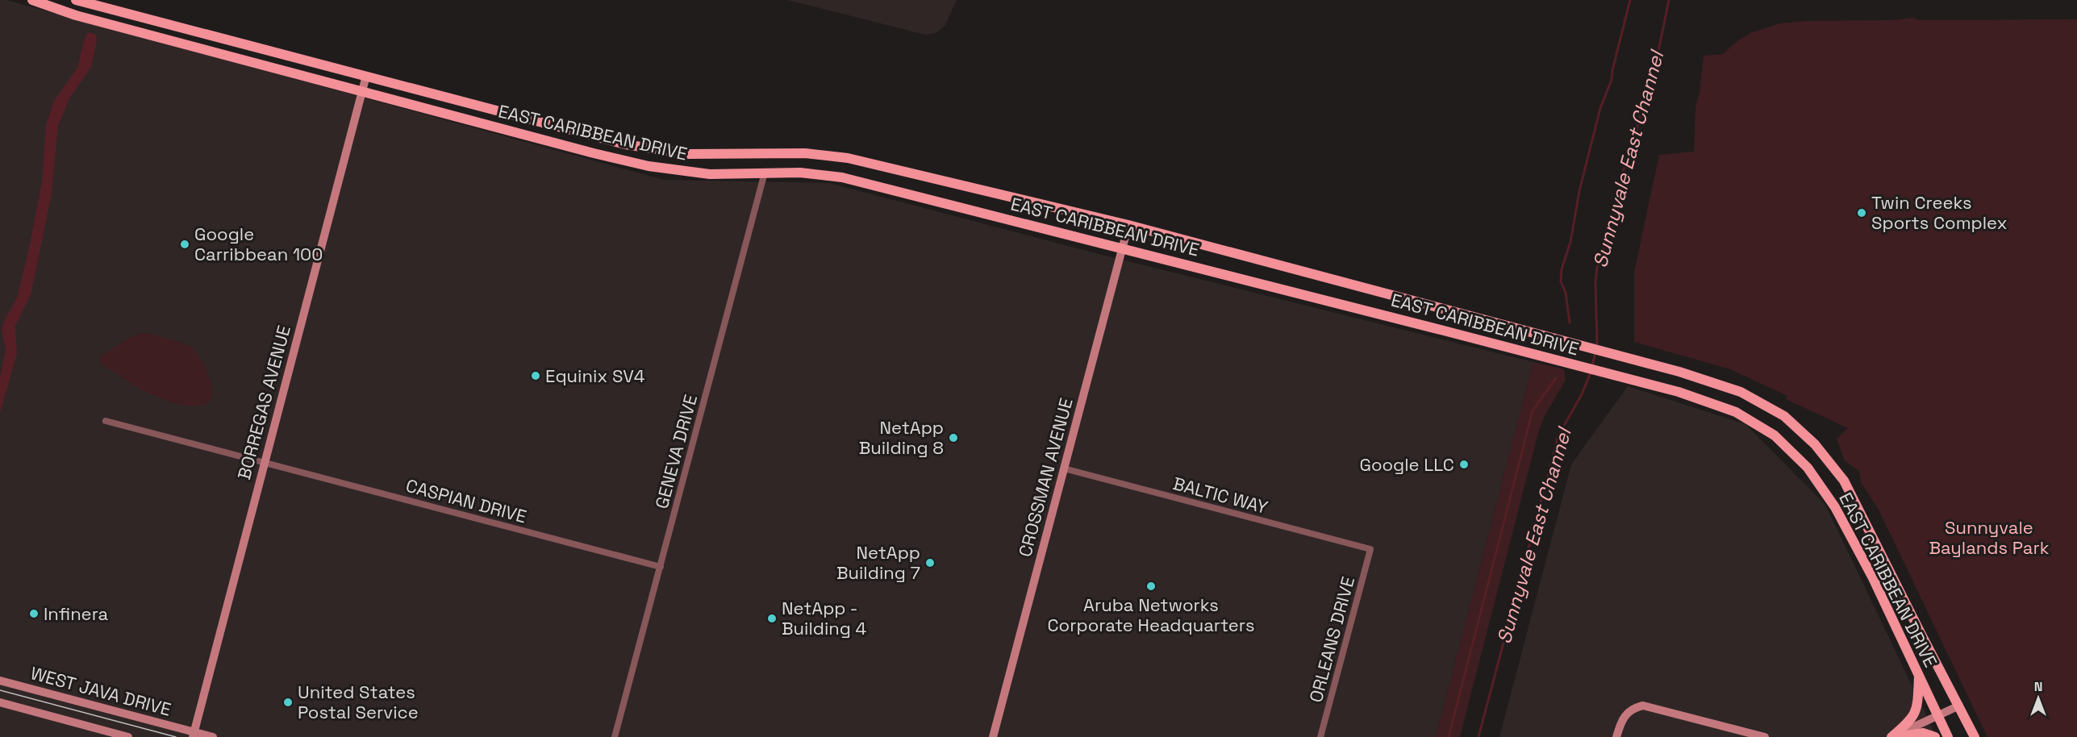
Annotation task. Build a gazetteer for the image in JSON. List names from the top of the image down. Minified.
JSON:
{"streets":{"main road":["EAST CARIBBEAN DRIVE"],"street":["BORREGAS AVENUE","GENEVA DRIVE","CROSSMAN AVENUE","BALTIC WAY","CASPIAN DRIVE","ORLEANS DRIVE","WEST JAVA DRIVE"]},"crossings":[["EAST CARIBBEAN DRIVE","BORREGAS AVENUE"],["EAST CARIBBEAN DRIVE","GENEVA DRIVE"],["EAST CARIBBEAN DRIVE","CROSSMAN AVENUE"],["BORREGAS AVENUE","CASPIAN DRIVE"],["BORREGAS AVENUE","WEST JAVA DRIVE"],["GENEVA DRIVE","CASPIAN DRIVE"],["CROSSMAN AVENUE","BALTIC WAY"],["BALTIC WAY","ORLEANS DRIVE"]],"water":["Sunnyvale East Channel"],"parks":["Sunnyvale Baylands Park"],"places":["Twin Creeks Sports Complex","Google Carribbean 100","Equinix SV4","NetApp Building 8","Google LLC","NetApp Building 7","Aruba Networks Corporate Headquarters","Infinera","NetApp - Building 4","United States Postal Service"],"north":"top"}
